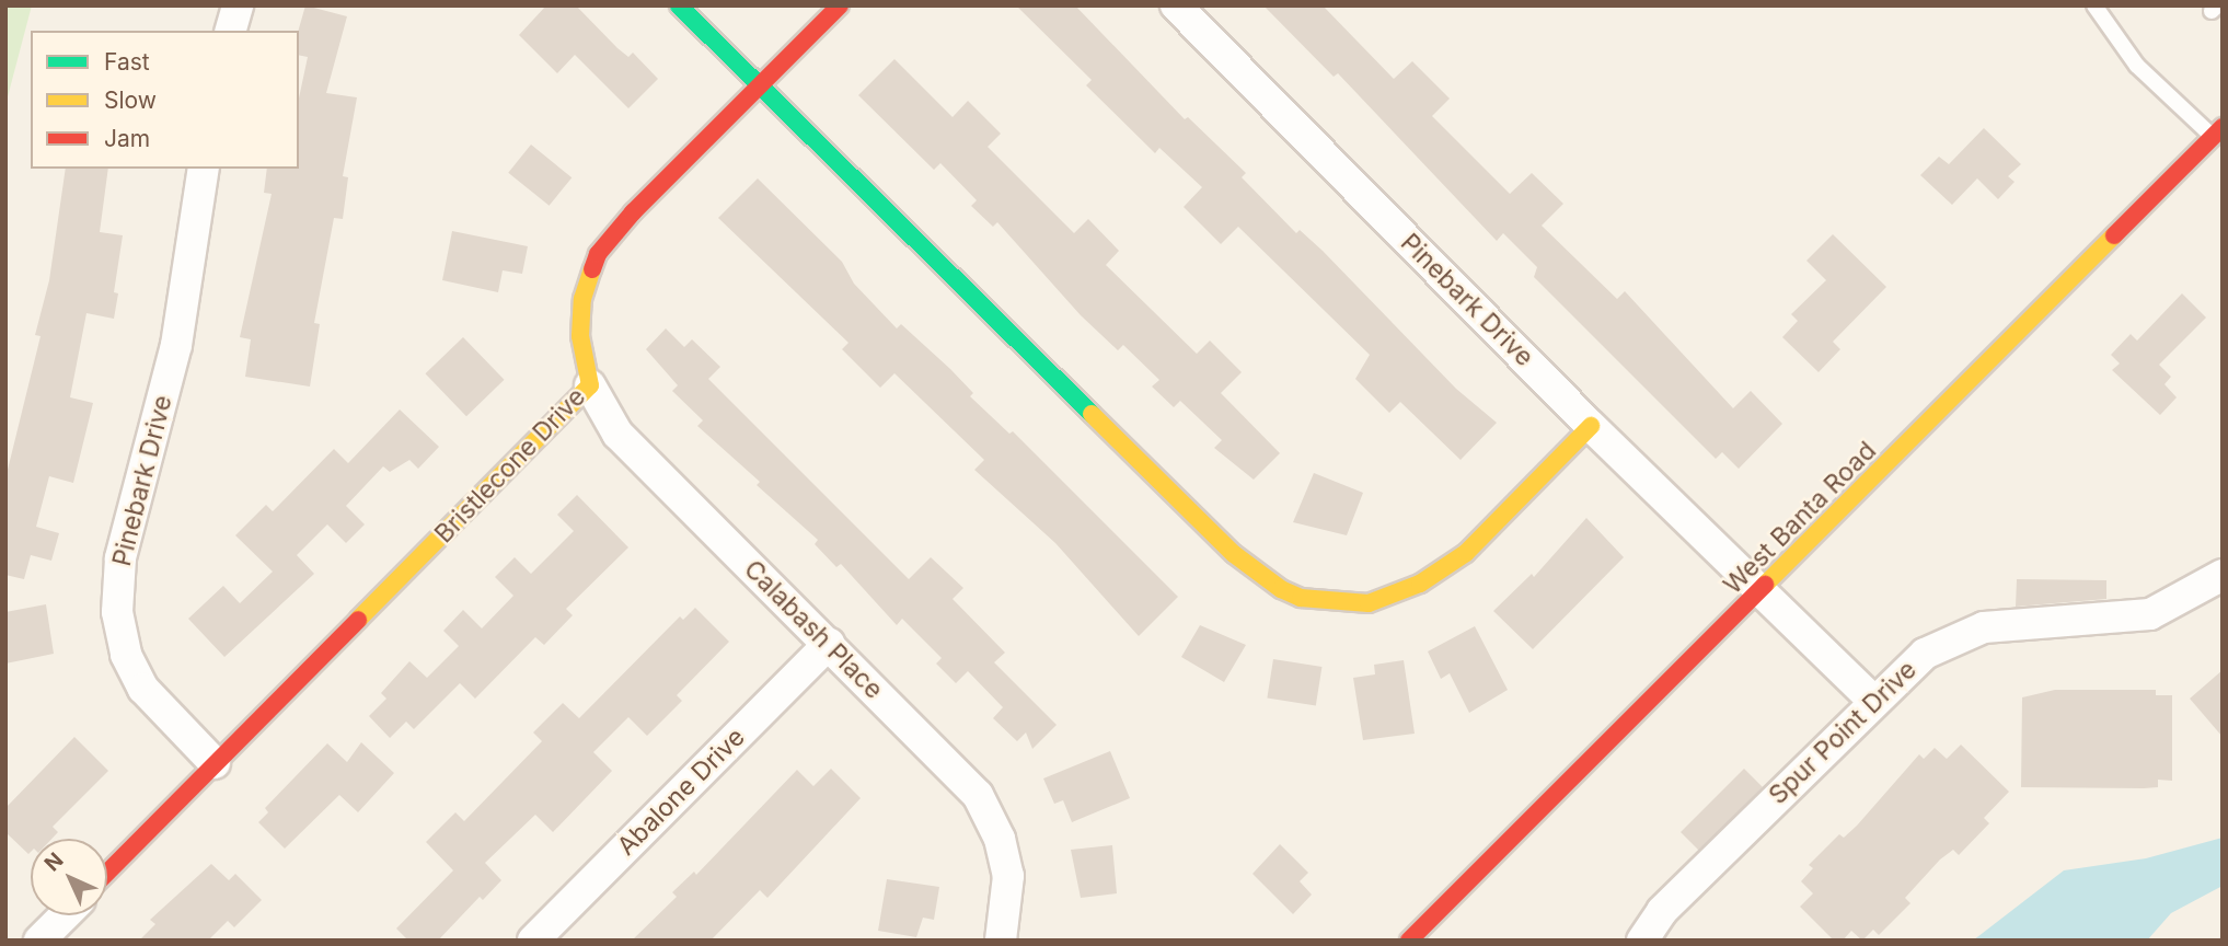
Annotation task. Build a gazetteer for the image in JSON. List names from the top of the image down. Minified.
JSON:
{"streets":{"street":["Pinebark Drive","Bristlecone Drive","West Banta Road","Calabash Place","Spur Point Drive","Abalone Drive"]},"crossings":[["Pinebark Drive","Bristlecone Drive"],["Pinebark Drive","West Banta Road"],["Pinebark Drive","Spur Point Drive"],["Bristlecone Drive","Calabash Place"],["Calabash Place","Abalone Drive"]],"legend":["Fast","Slow","Jam"],"north":"top left"}
